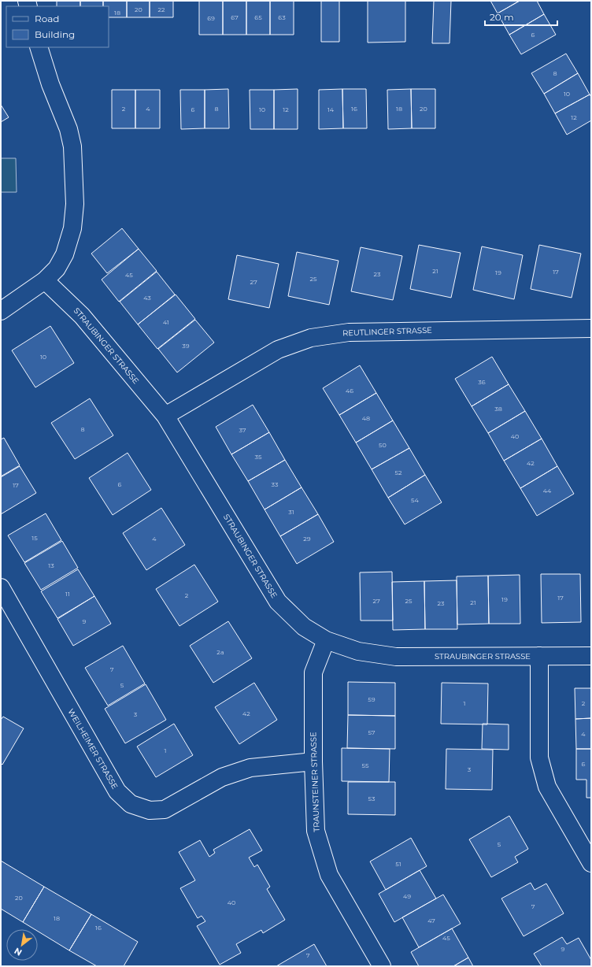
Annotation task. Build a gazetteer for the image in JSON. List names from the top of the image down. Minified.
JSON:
{"streets":{"street":["REUTLINGER STRASSE","STRAUBINGER STRASSE","WEILHEIMER STRASSE","TRAUNSTEINER STRASSE"]},"crossings":[["REUTLINGER STRASSE","STRAUBINGER STRASSE"],["STRAUBINGER STRASSE","TRAUNSTEINER STRASSE"],["WEILHEIMER STRASSE","TRAUNSTEINER STRASSE"]],"house_numbers":["20","22","18","67","65","63","69","6","8","10","2","4","8","16","18","20","6","10","12","14","12","21","17","19","23","45","25","27","43","41","39","10","36","46","38","48","8","37","40","50","35","42","52","6","33","17","44","54","31","15","4","29","13","11","2","17","19","27","25","21","23","9","2a","7","5","59","1","2","42","3","57","4","1","6","55","3","53","5","51","49","20","40","7","18","47","16","45","9","7"],"legend":["Road","Building"],"scale_bar":"20 m","north":"bottom left"}
